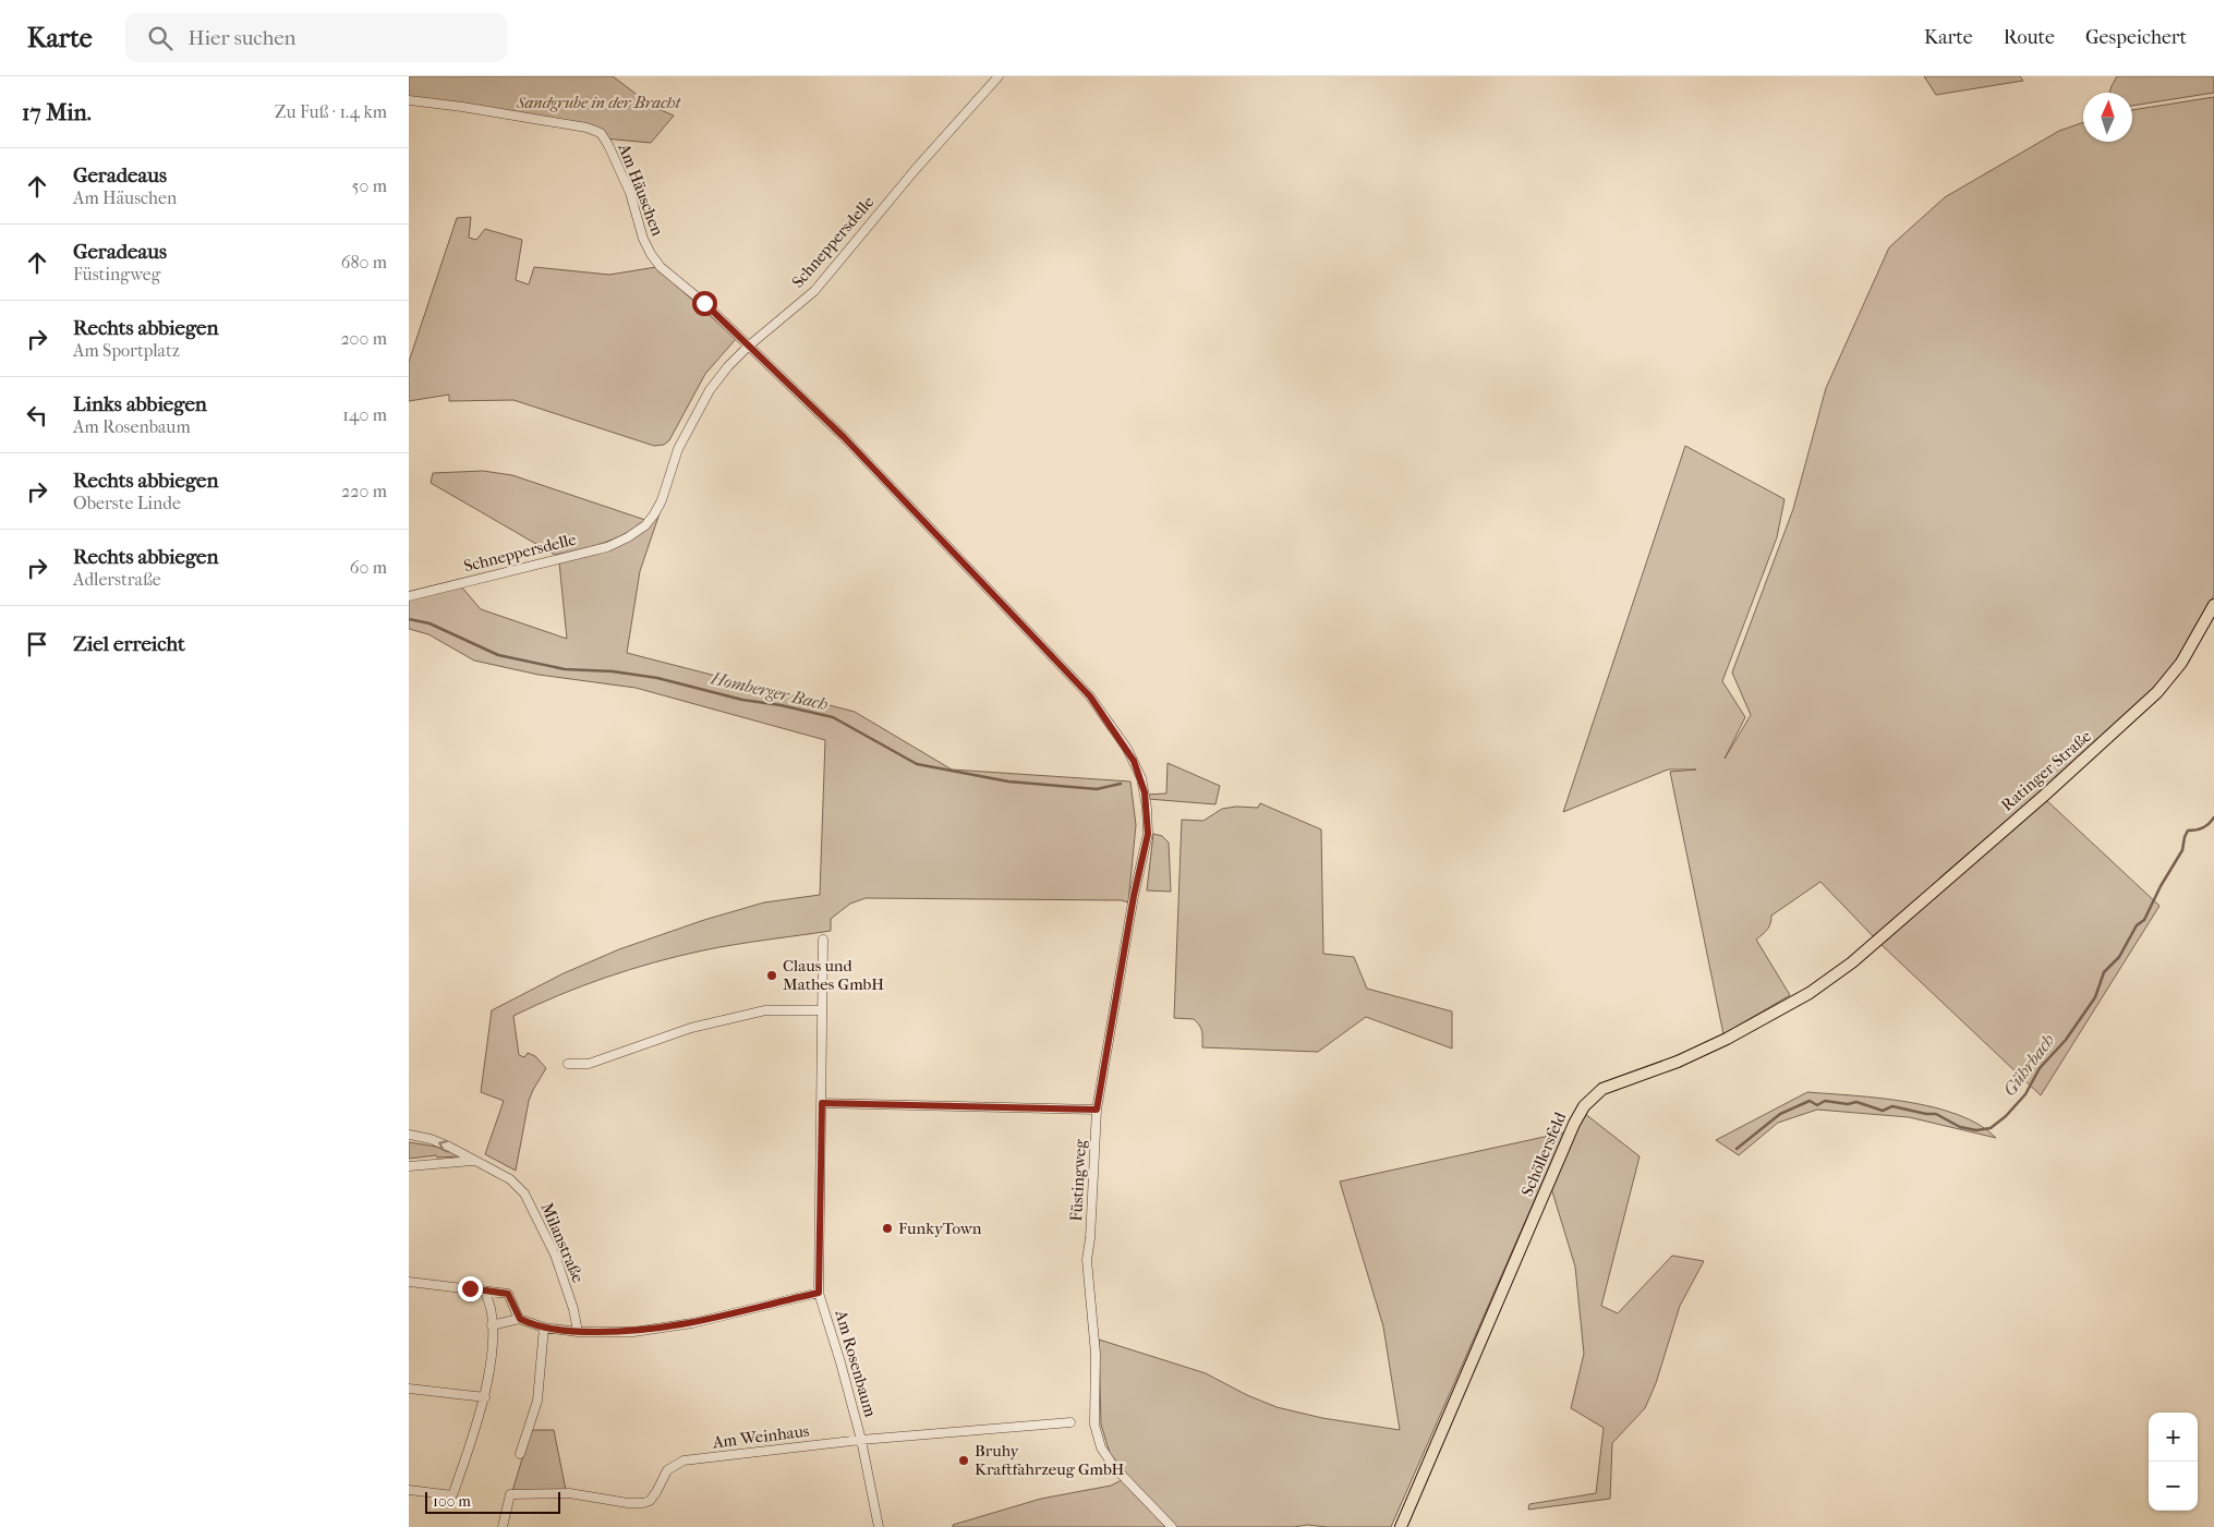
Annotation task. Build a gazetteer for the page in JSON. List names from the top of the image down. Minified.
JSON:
{"streets":{"main road":["Ratinger Straße","Schöllersfeld"],"street":["Am Häuschen","Schneppersdelle","Füstingweg","Milanstraße","Am Rosenbaum","Am Weinhaus"]},"crossings":[["Am Häuschen","Schneppersdelle"],["Am Häuschen","Füstingweg"],["Schneppersdelle","Füstingweg"],["Ratinger Straße","Schöllersfeld"],["Am Rosenbaum","Am Weinhaus"]],"water":["Homberger Bach","Gührbach"],"parks":["Sandgrube in der Bracht"],"places":["Claus und Mathes GmbH","FunkyTown","Bruhy Kraftfahrzeug GmbH"],"scale_bar":"100 m","north":"top","page":{"header":"Karte","search":"Hier suchen","nav":["Karte","Route","Gespeichert"],"heading":["17 Min.","Zu Fuß · 1.4 km"],"list":[["Geradeaus","Am Häuschen","50 m"],["Geradeaus","Füstingweg","680 m"],["Rechts abbiegen","Am Sportplatz","200 m"],["Links abbiegen","Am Rosenbaum","140 m"],["Rechts abbiegen","Oberste Linde","220 m"],["Rechts abbiegen","Adlerstraße","60 m"],"Ziel erreicht"],"map_buttons":["+","−"],"scale":"100 m"}}
